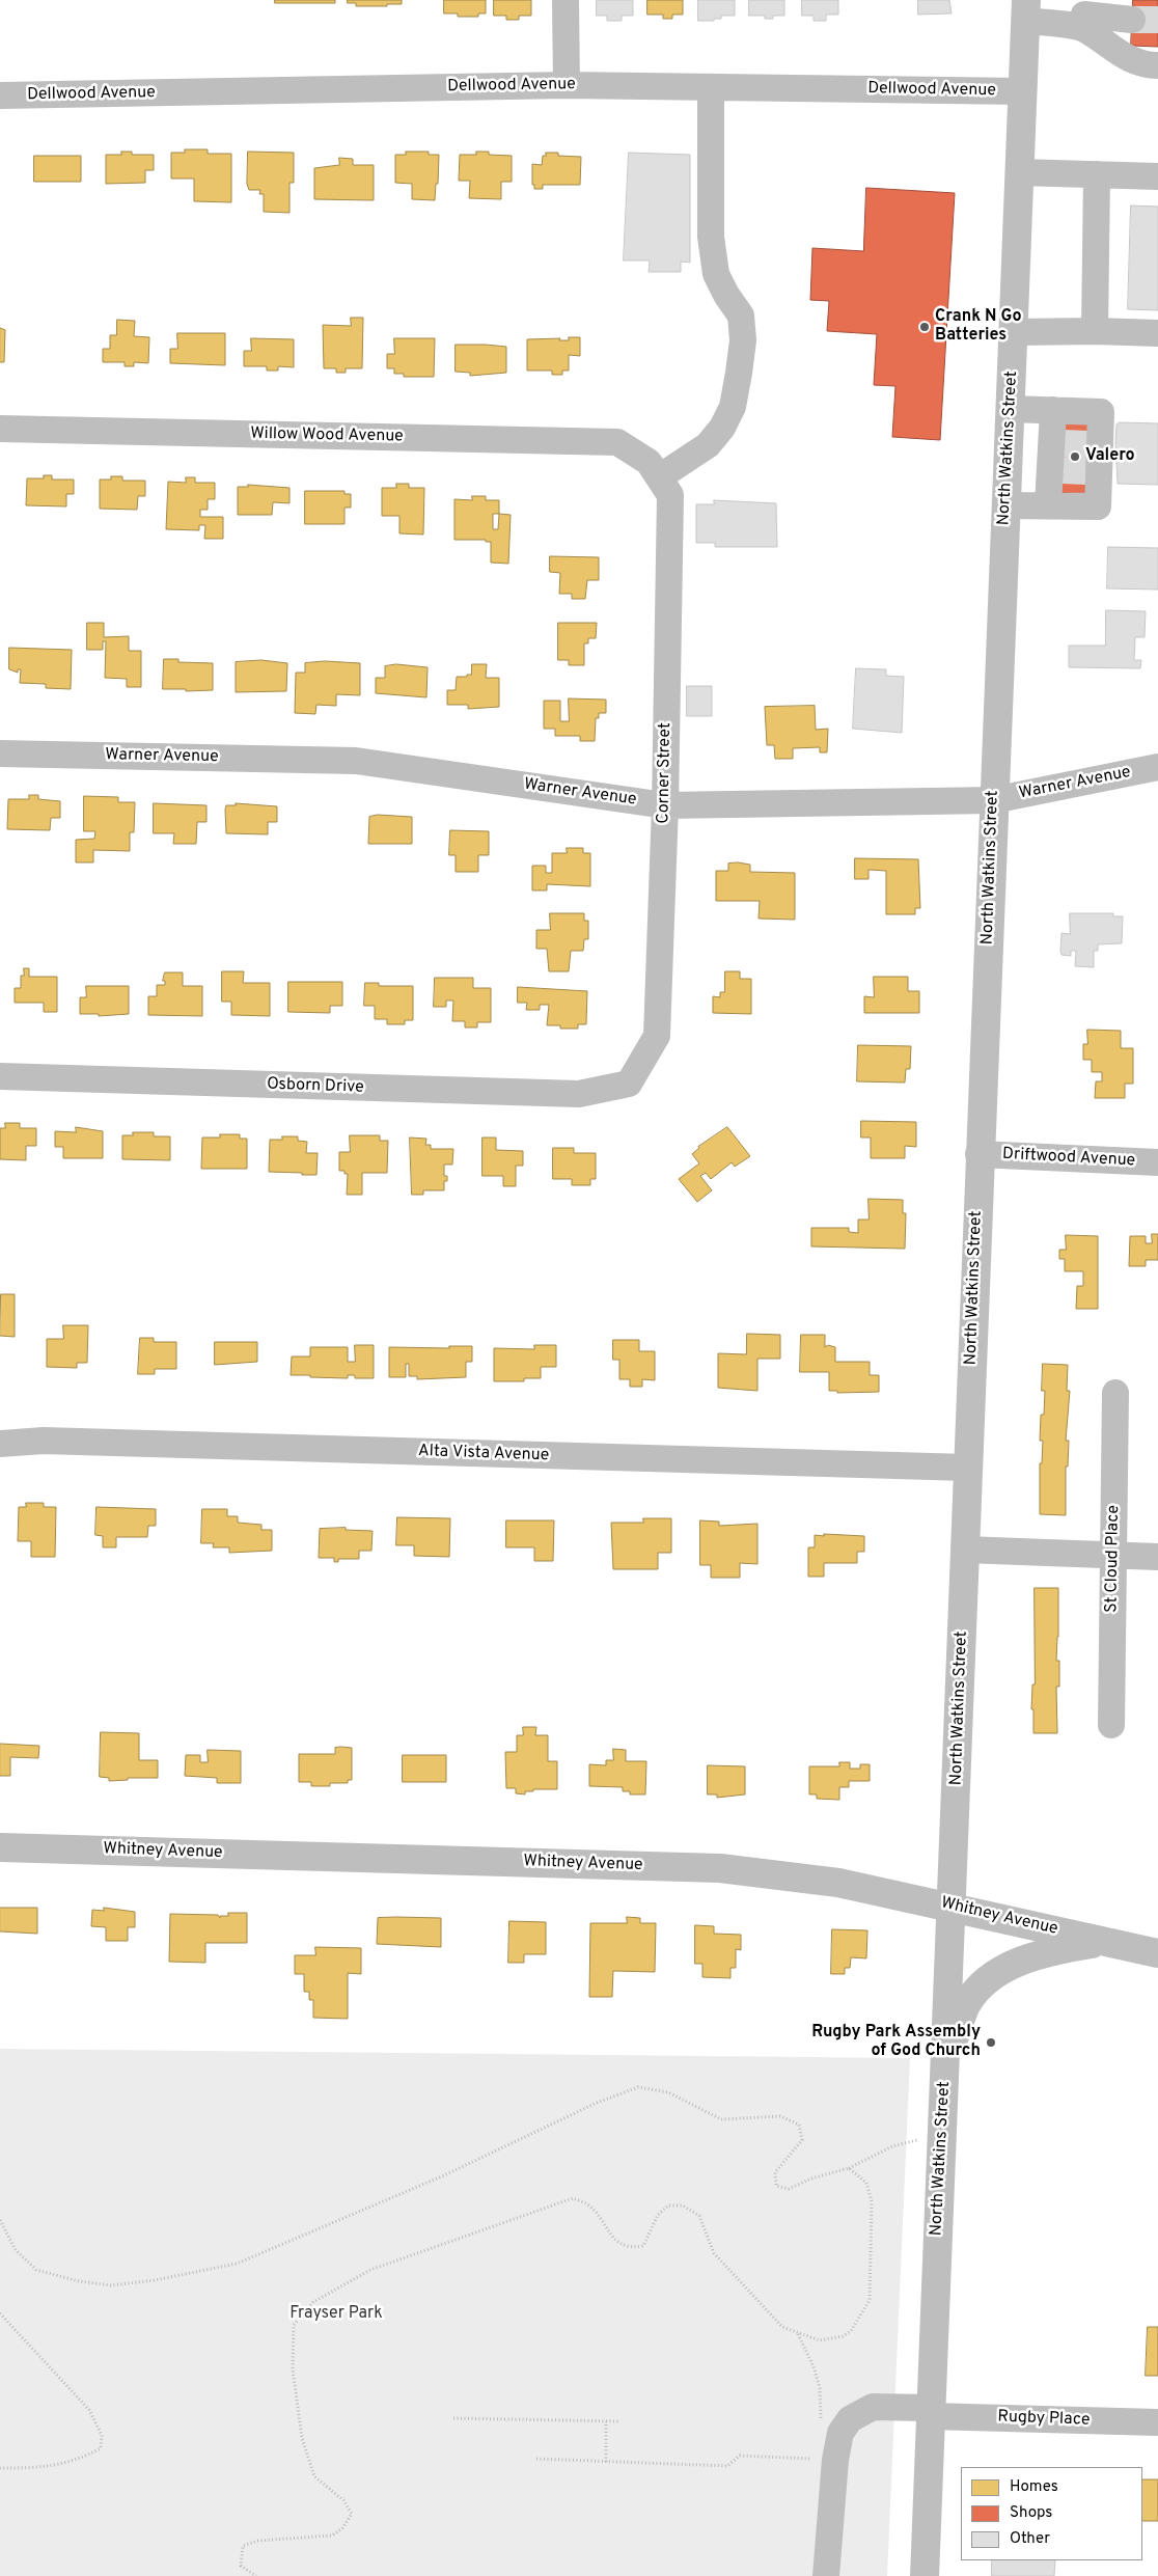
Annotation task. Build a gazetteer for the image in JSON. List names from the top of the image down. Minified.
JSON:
{"streets":{"main road":["North Watkins Street","Whitney Avenue"],"street":["Dellwood Avenue","Willow Wood Avenue","Warner Avenue","Corner Street","Osborn Drive","Driftwood Avenue","Alta Vista Avenue","St Cloud Place","Rugby Place"]},"crossings":[["Dellwood Avenue","North Watkins Street"],["Willow Wood Avenue","Corner Street"],["North Watkins Street","Warner Avenue"],["North Watkins Street","Driftwood Avenue"],["North Watkins Street","Alta Vista Avenue"],["North Watkins Street","Whitney Avenue"],["North Watkins Street","Rugby Place"],["Warner Avenue","Corner Street"],["Corner Street","Osborn Drive"]],"parks":["Frayser Park"],"places":["Crank N Go Batteries","Valero","Rugby Park Assembly of God Church"],"legend":["Homes","Shops","Other"]}
